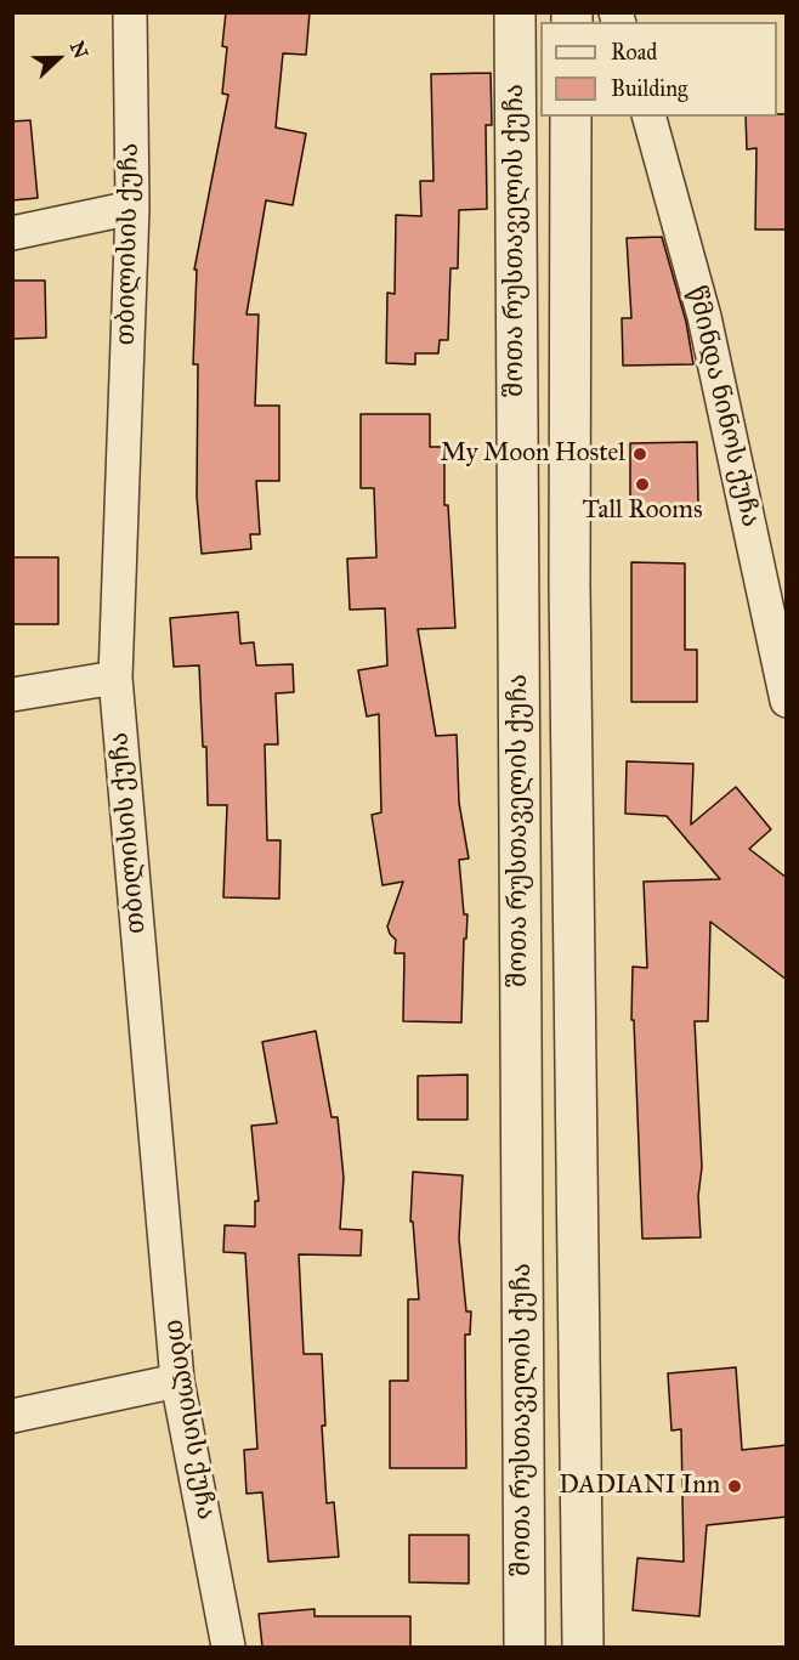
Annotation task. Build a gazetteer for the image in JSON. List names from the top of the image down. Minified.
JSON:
{"streets":{"street":["შოთა რუსთაველის ქუჩა","თბილისის ქუჩა","წმინდა ნინოს ქუჩა"]},"places":["My Moon Hostel","Tall Rooms","DADIANI Inn"],"legend":["Road","Building"],"north":"right"}
